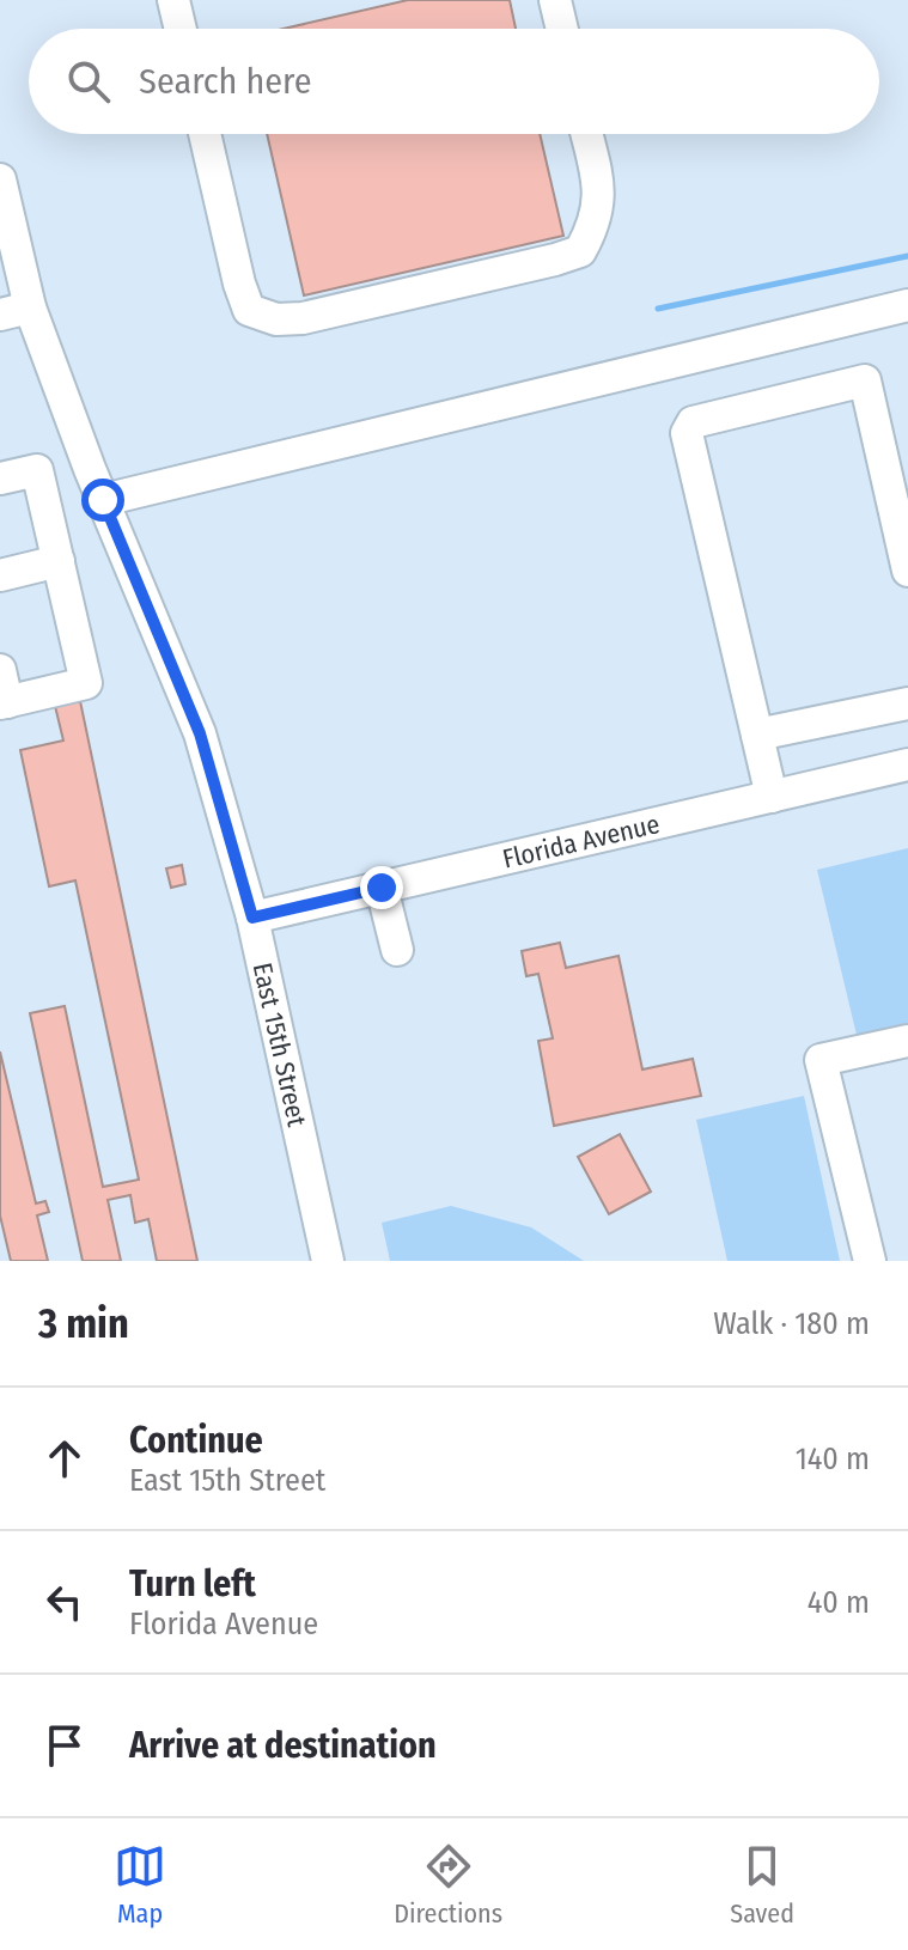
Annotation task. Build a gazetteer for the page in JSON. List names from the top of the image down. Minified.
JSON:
{"streets":{"street":["Florida Avenue","East 15th Street"]},"crossings":[["Florida Avenue","East 15th Street"]],"page":{"search":"Search here","heading":["3 min","Walk · 180 m"],"list":[["Continue","East 15th Street","140 m"],["Turn left","Florida Avenue","40 m"],"Arrive at destination"],"nav":["Map","Directions","Saved"]}}
